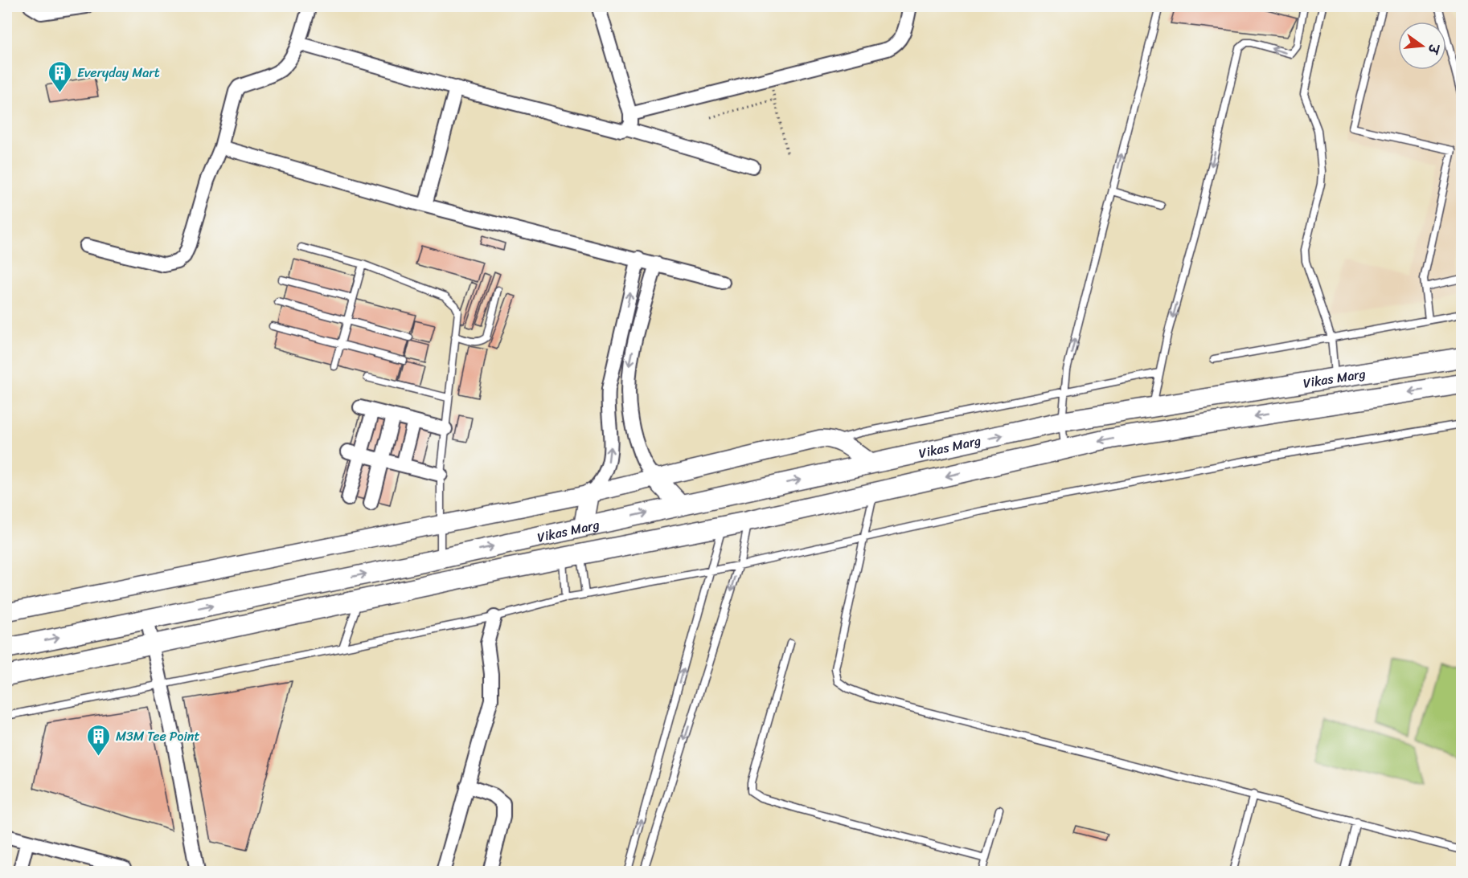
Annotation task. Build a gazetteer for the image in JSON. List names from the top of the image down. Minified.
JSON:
{"streets":{"main road":["Vikas Marg"]},"places":{"building":["Everyday Mart","M3M Tee Point"]},"north":"right"}
